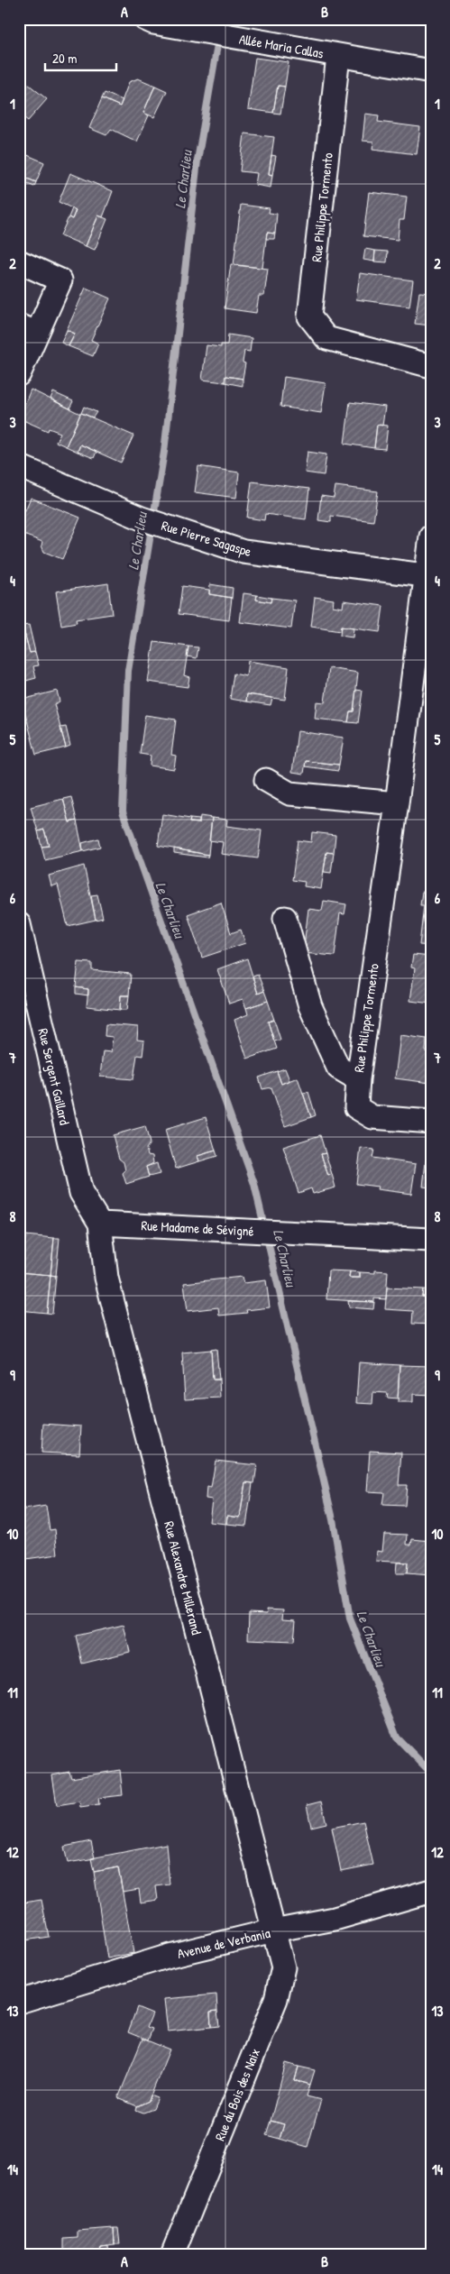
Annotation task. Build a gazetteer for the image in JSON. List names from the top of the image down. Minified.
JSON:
{"streets":{"street":["Allée Maria Callas","Rue Philippe Tormento","Rue Pierre Sagaspe","Rue Sergent Gaillard","Rue Madame de Sévigné","Rue Alexandre Millerand","Avenue de Verbania","Rue du Bois des Naix"]},"crossings":[["Allée Maria Callas","Rue Philippe Tormento"],["Rue Philippe Tormento","Rue Pierre Sagaspe"],["Rue Sergent Gaillard","Rue Madame de Sévigné"],["Rue Sergent Gaillard","Rue Alexandre Millerand"],["Rue Madame de Sévigné","Rue Alexandre Millerand"],["Rue Alexandre Millerand","Avenue de Verbania"],["Rue Alexandre Millerand","Rue du Bois des Naix"],["Avenue de Verbania","Rue du Bois des Naix"]],"water":["Le Charlieu"],"scale_bar":"20 m","grid":{"columns":["A","B"],"rows":["1","2","3","4","5","6","7","8","9","10","11","12","13","14"]}}
